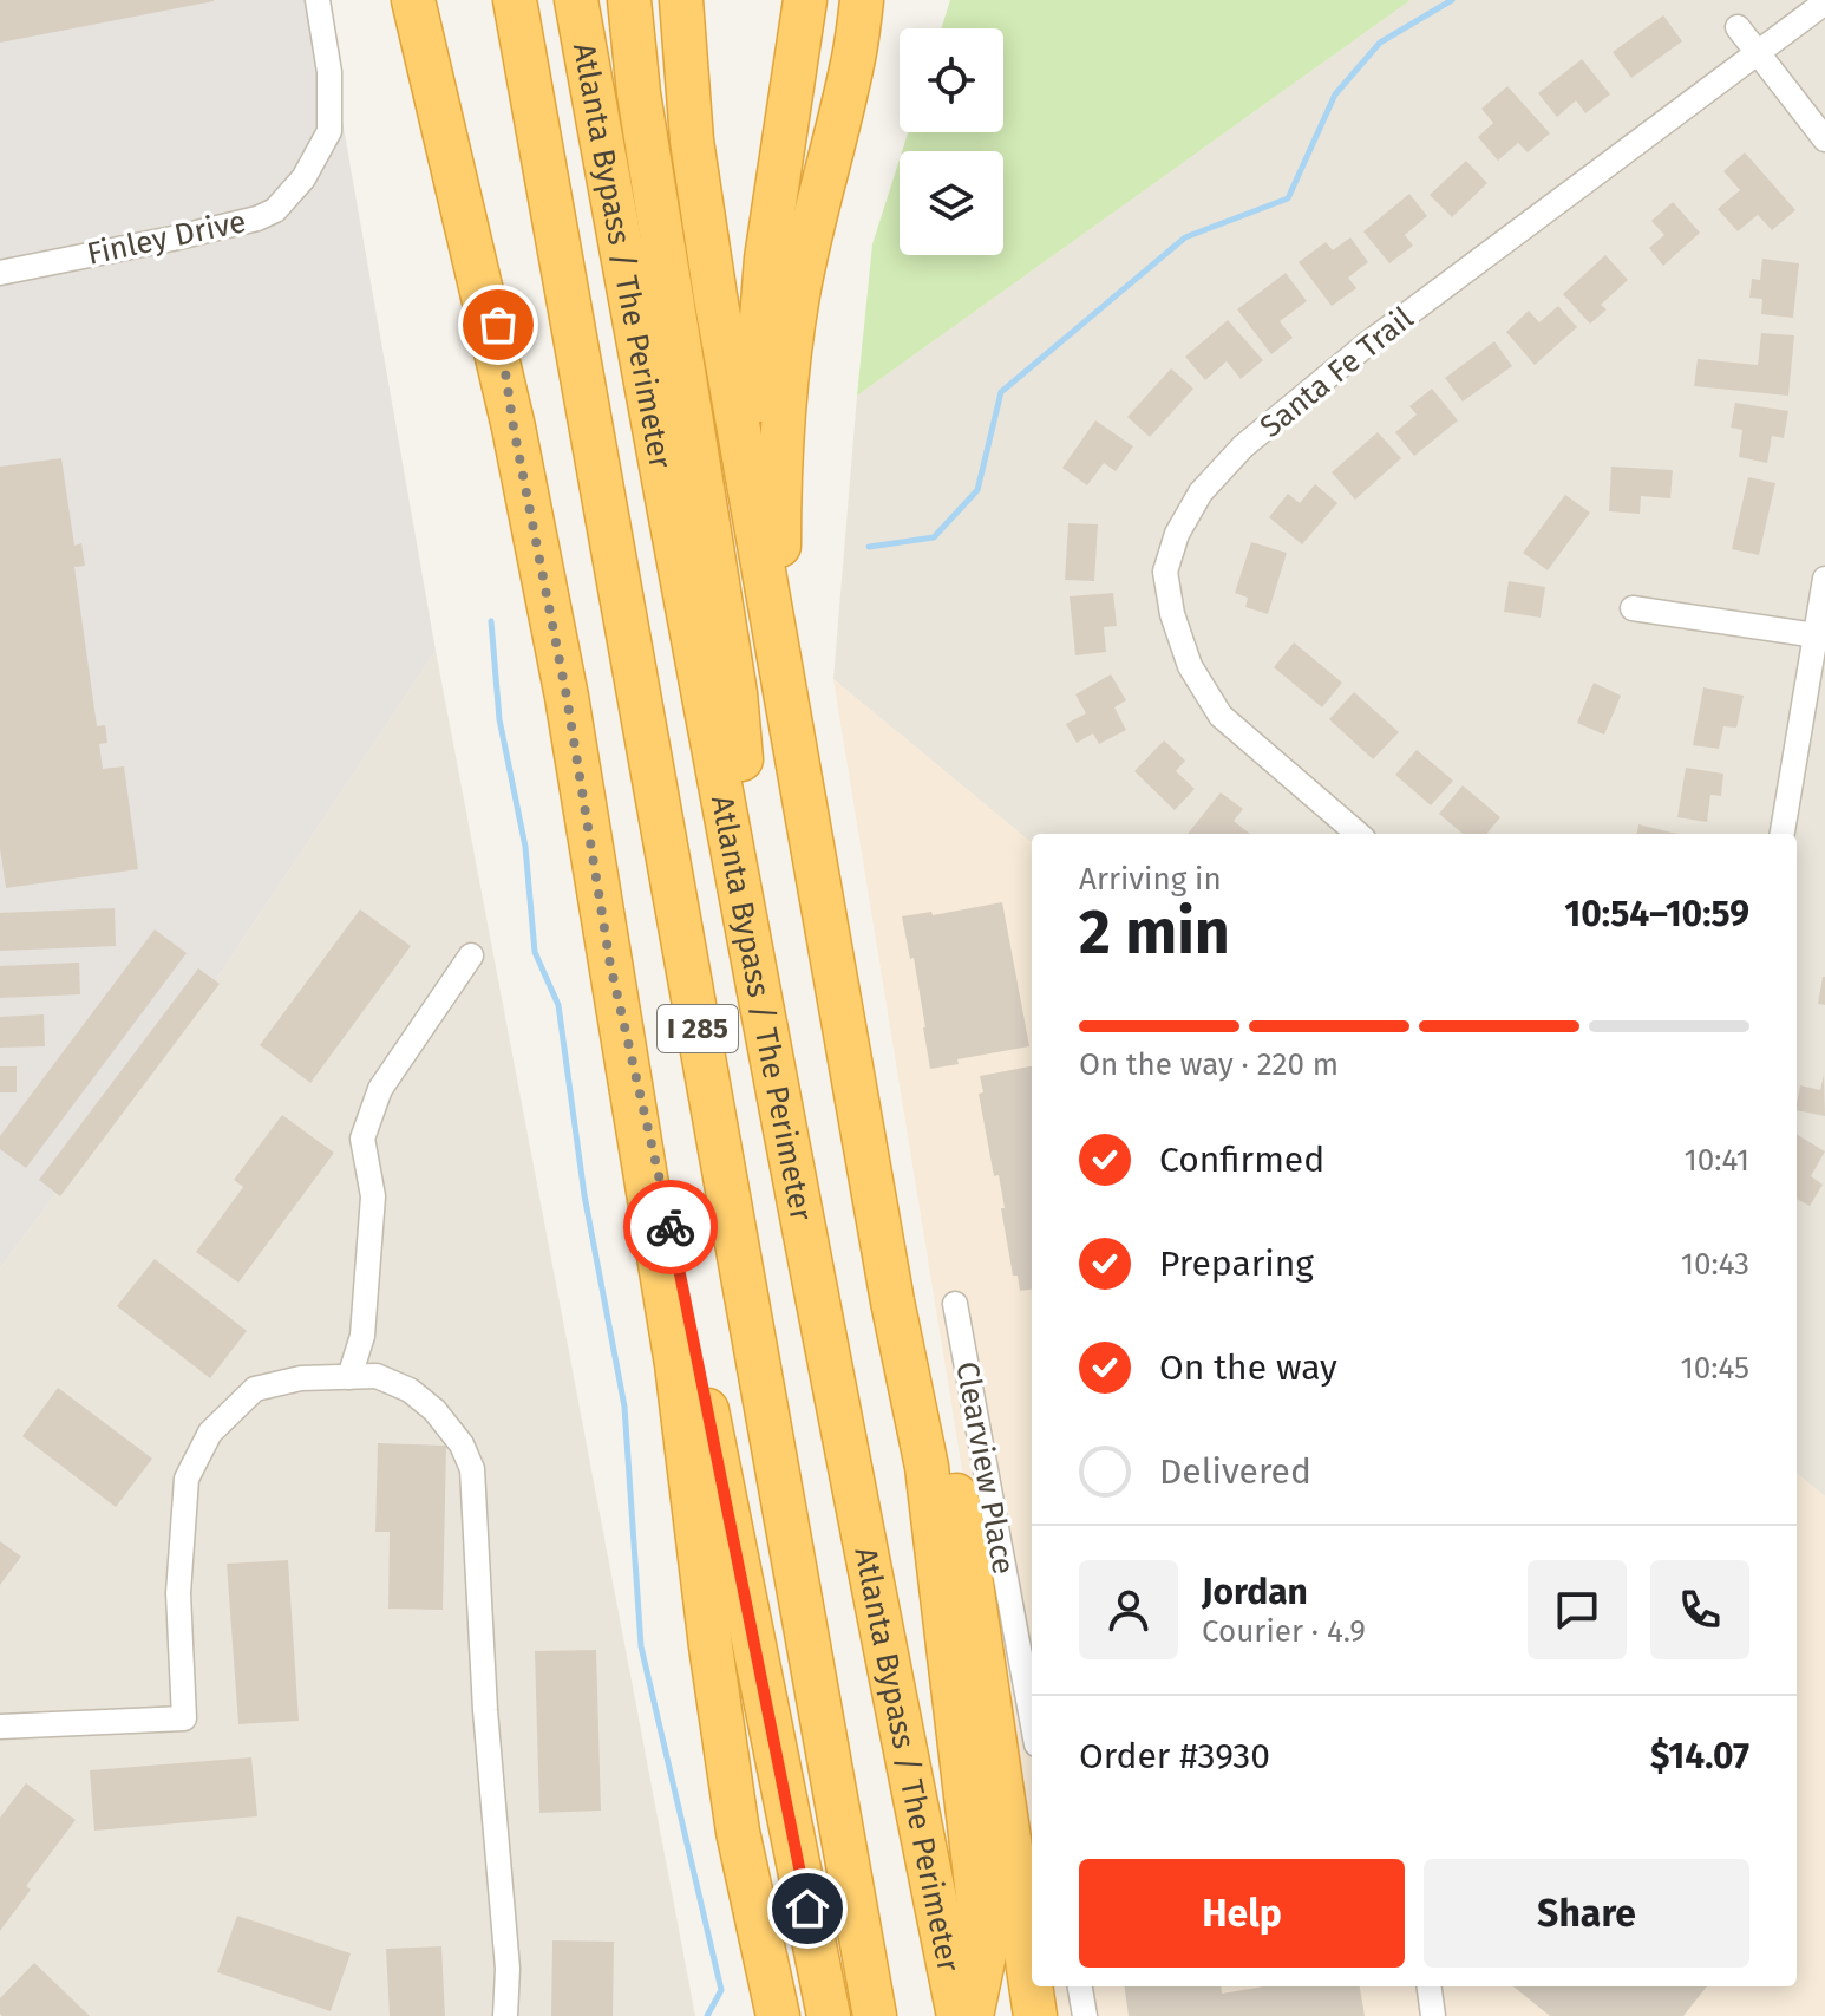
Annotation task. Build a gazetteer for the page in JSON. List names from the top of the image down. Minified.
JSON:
{"streets":{"highway":["Atlanta Bypass / The Perimeter","I 285"],"street":["Finley Drive","Santa Fe Trail","Clearview Place"]},"page":{"heading":["2 min","Arriving in","10:54–10:59"],"panel":["Jordan","Courier · 4.9","Order #3930","$14.07"],"bar":"On the way · 220 m","list":[["Confirmed","10:41"],["Preparing","10:43"],["On the way","10:45"],"Delivered"],"buttons":["Help","Share"]}}
